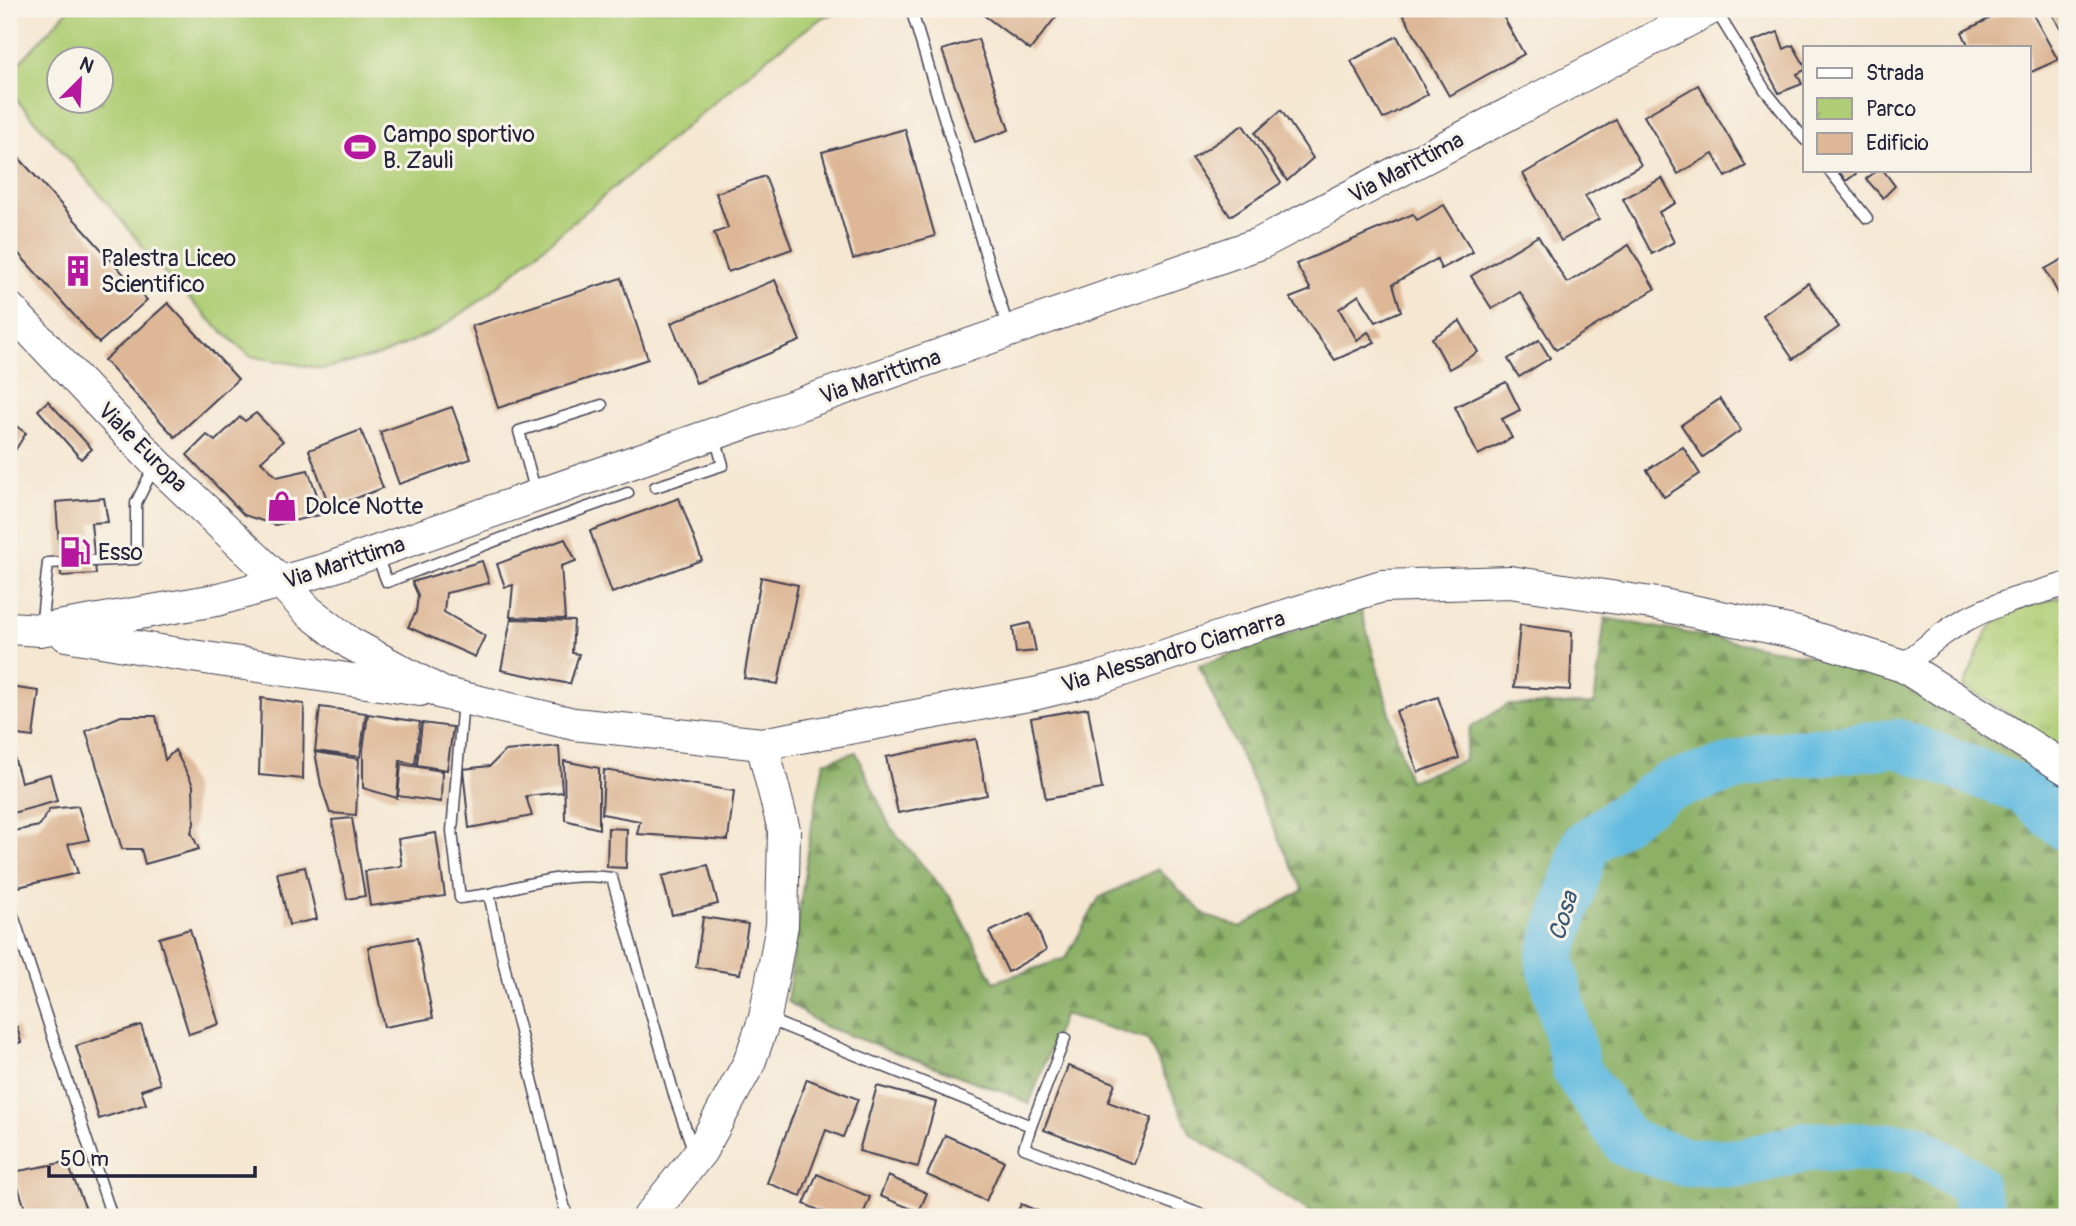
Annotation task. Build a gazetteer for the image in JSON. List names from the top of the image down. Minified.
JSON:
{"streets":{"main road":["Via Marittima","Viale Europa","Via Alessandro Ciamarra"]},"crossings":[["Via Marittima","Viale Europa"],["Via Marittima","Via Alessandro Ciamarra"],["Viale Europa","Via Alessandro Ciamarra"]],"water":["Cosa"],"places":{"sports":["Campo sportivo B. Zauli"],"building":["Palestra Liceo Scientifico"],"shop":["Dolce Notte"],"fuel station":["Esso"]},"legend":["Strada","Parco","Edificio"],"scale_bar":"50 m","north":"top right"}
